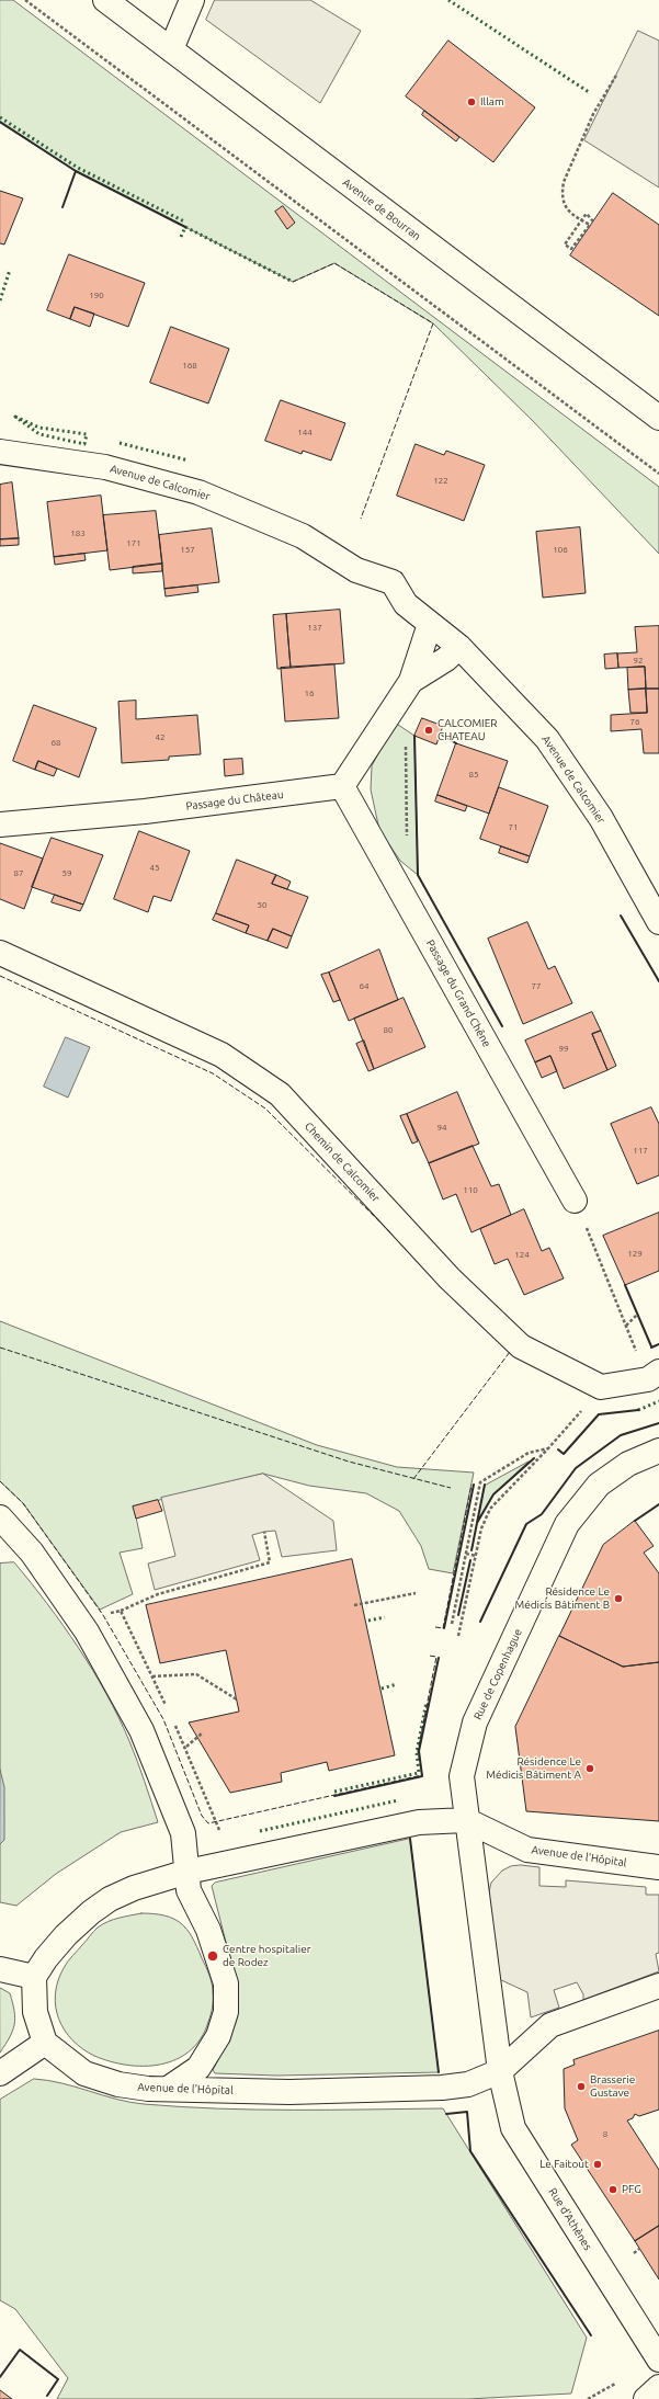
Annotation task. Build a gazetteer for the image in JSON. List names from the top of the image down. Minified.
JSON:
{"streets":{"street":["Avenue de Bourran","Avenue de Calcomier","Passage du Château","Passage du Grand Chêne","Chemin de Calcomier","Rue de Copenhague","Avenue de l'Hôpital","Rue d'Athènes"]},"crossings":[["Passage du Château","Passage du Grand Chêne"],["Rue de Copenhague","Avenue de l'Hôpital"],["Rue de Copenhague","Rue d'Athènes"],["Avenue de l'Hôpital","Rue d'Athènes"]],"places":["Illam","CALCOMIER CHATEAU","Résidence Le Médicis Bâtiment B","Résidence Le Médicis Bâtiment A","Centre hospitalier de Rodez","Brasserie Gustave","Le Faitout","PFG"],"house_numbers":["190","168","144","122","183","171","157","106","137","92","16","76","42","68","85","71","45","87","59","50","64","77","80","99","94","117","110","129","124","8"]}
